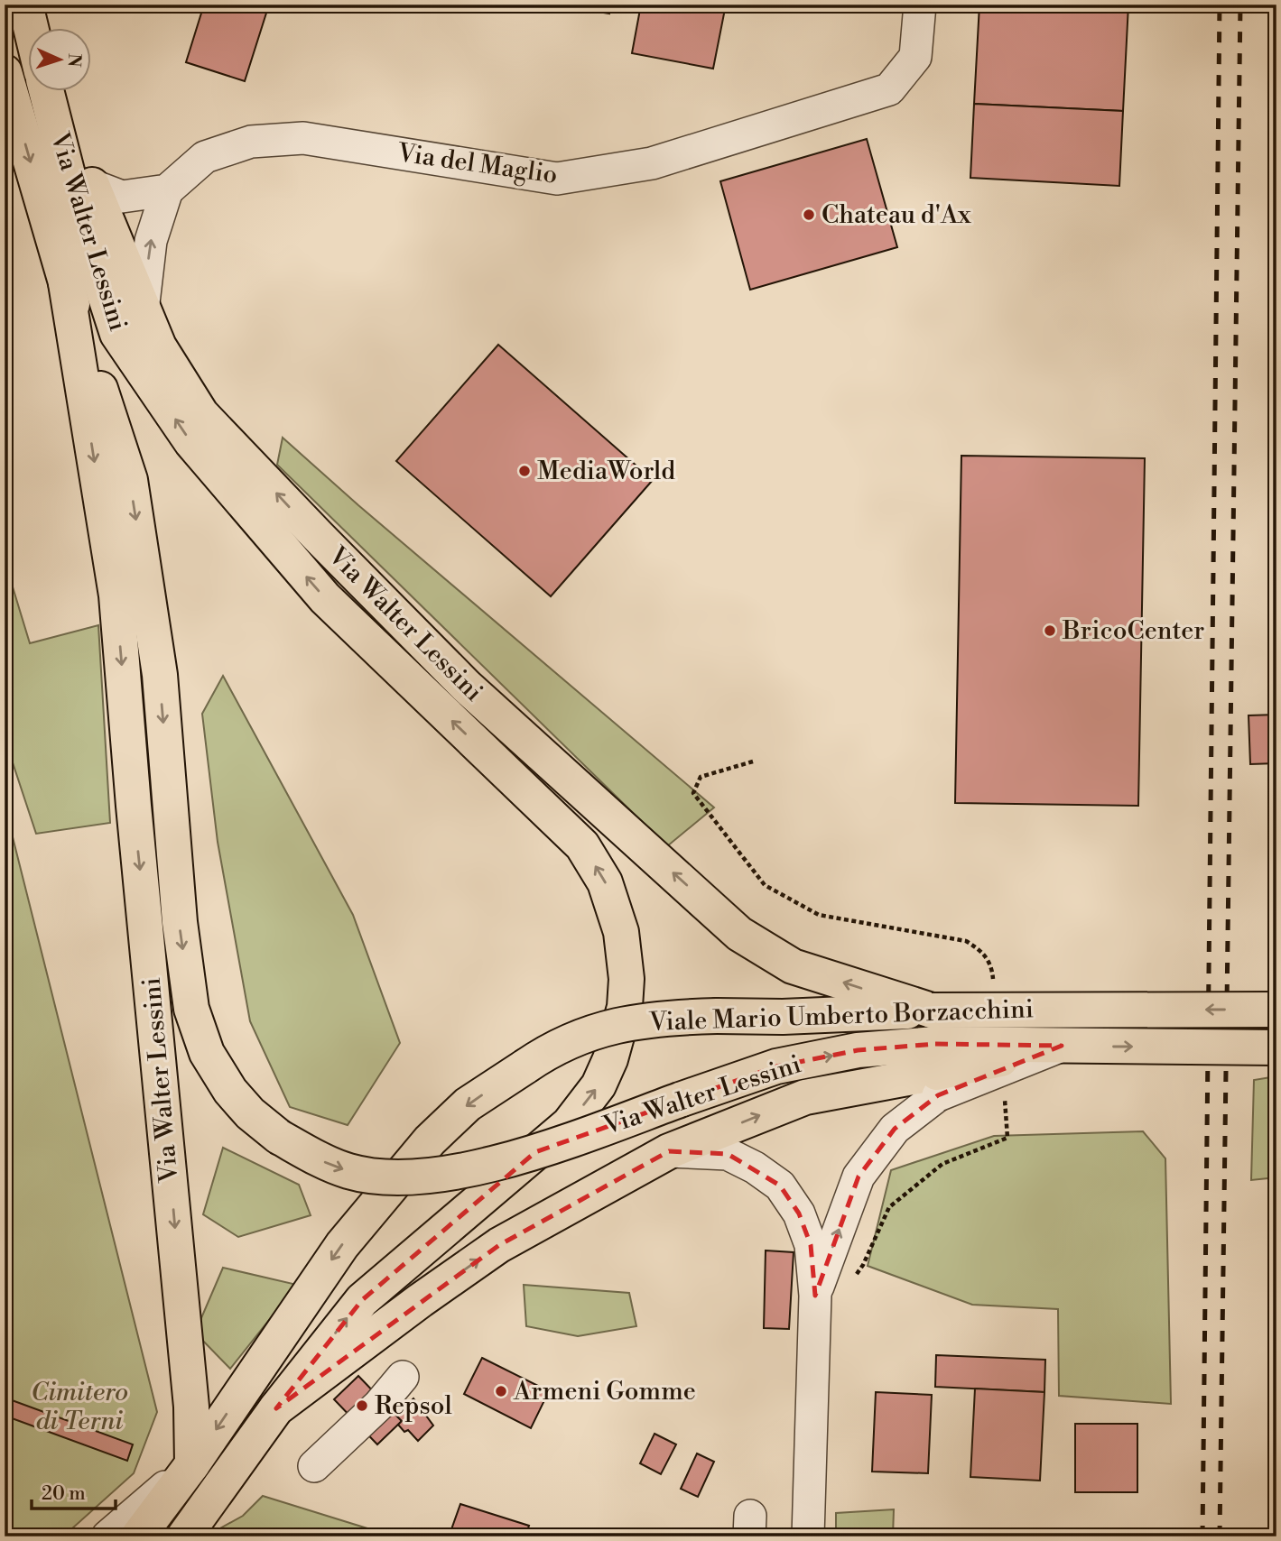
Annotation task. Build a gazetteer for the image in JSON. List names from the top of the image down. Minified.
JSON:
{"streets":{"main road":["Via Walter Lessini","Viale Mario Umberto Borzacchini"],"street":["Via del Maglio"]},"crossings":[["Via Walter Lessini","Viale Mario Umberto Borzacchini"]],"parks":["Cimitero di Terni"],"places":["Chateau d'Ax","MediaWorld","BricoCenter","Armeni Gomme","Repsol"],"scale_bar":"20 m","north":"right"}
